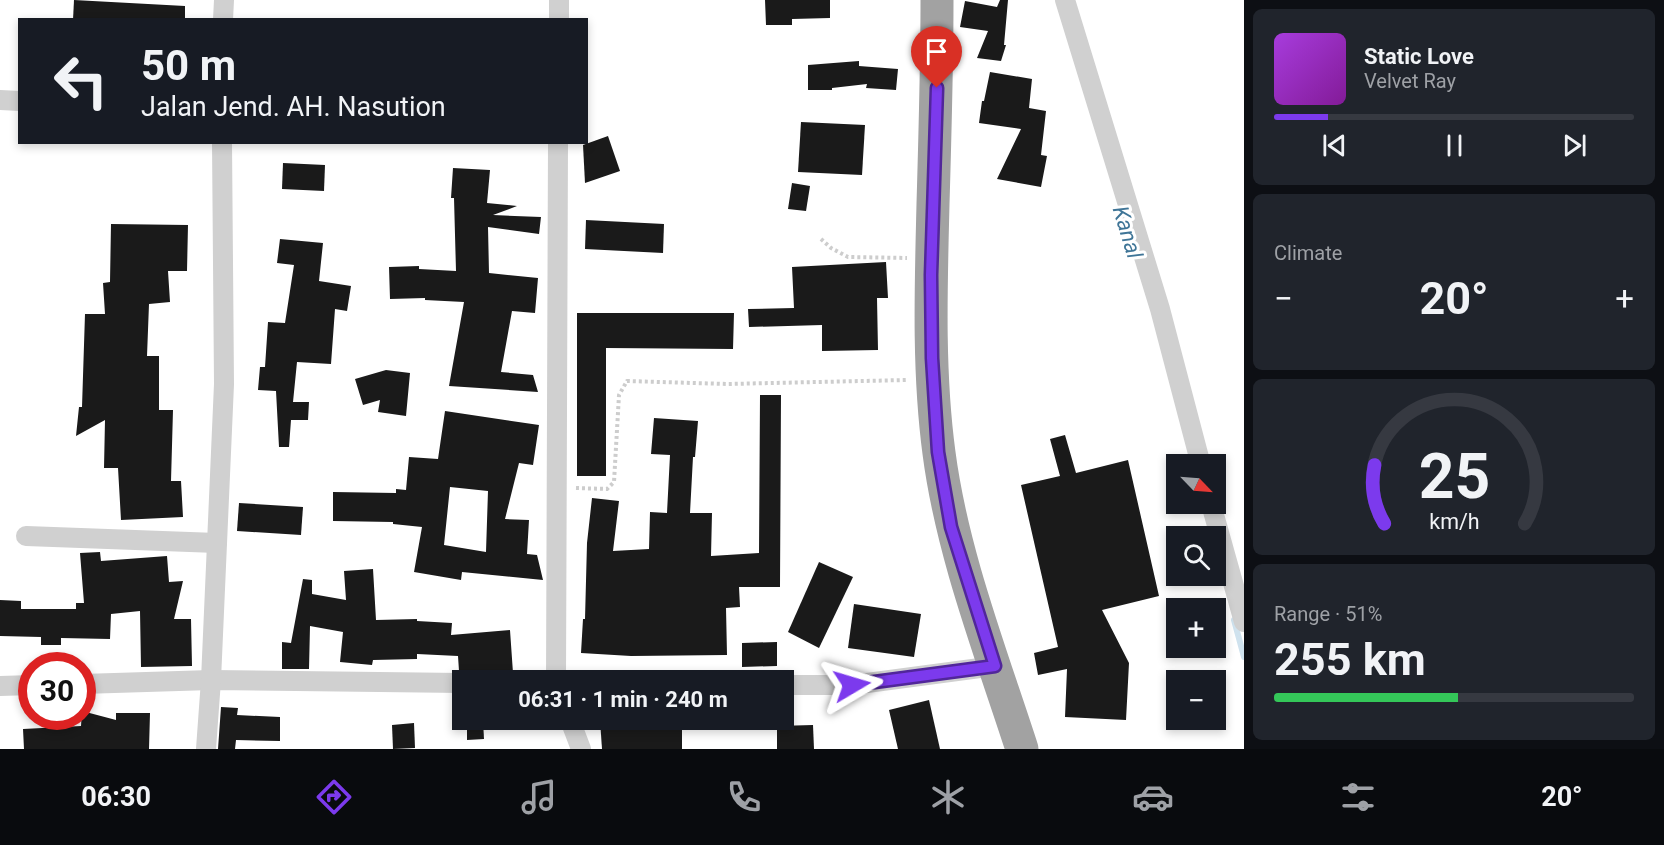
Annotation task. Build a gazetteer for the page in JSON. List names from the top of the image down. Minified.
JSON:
{"water":["Kanal"],"north":"bottom right","page":{"turn":["50 m","Jalan Jend. AH. Nasution"],"song":["Static Love","Velvet Ray"],"tile":["Climate",["Range · 51%","255 km"]],"heat":["−","20°","+"],"map_buttons":["+","−"],"limit":"30","trip":"06:31 · 1 min · 240 m","tabs":["06:30","20°"],"gauge":["25","km/h"]}}
